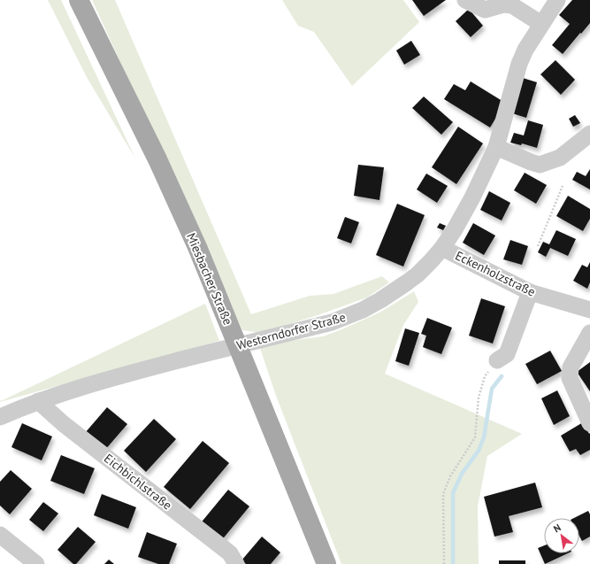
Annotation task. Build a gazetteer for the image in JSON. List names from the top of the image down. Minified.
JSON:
{"streets":{"main road":["Miesbacher Straße"],"street":["Eckenholzstraße","Westerndorfer Straße","Eichbichlstraße"]},"crossings":[["Eckenholzstraße","Westerndorfer Straße"],["Westerndorfer Straße","Eichbichlstraße"]],"north":"top left"}
